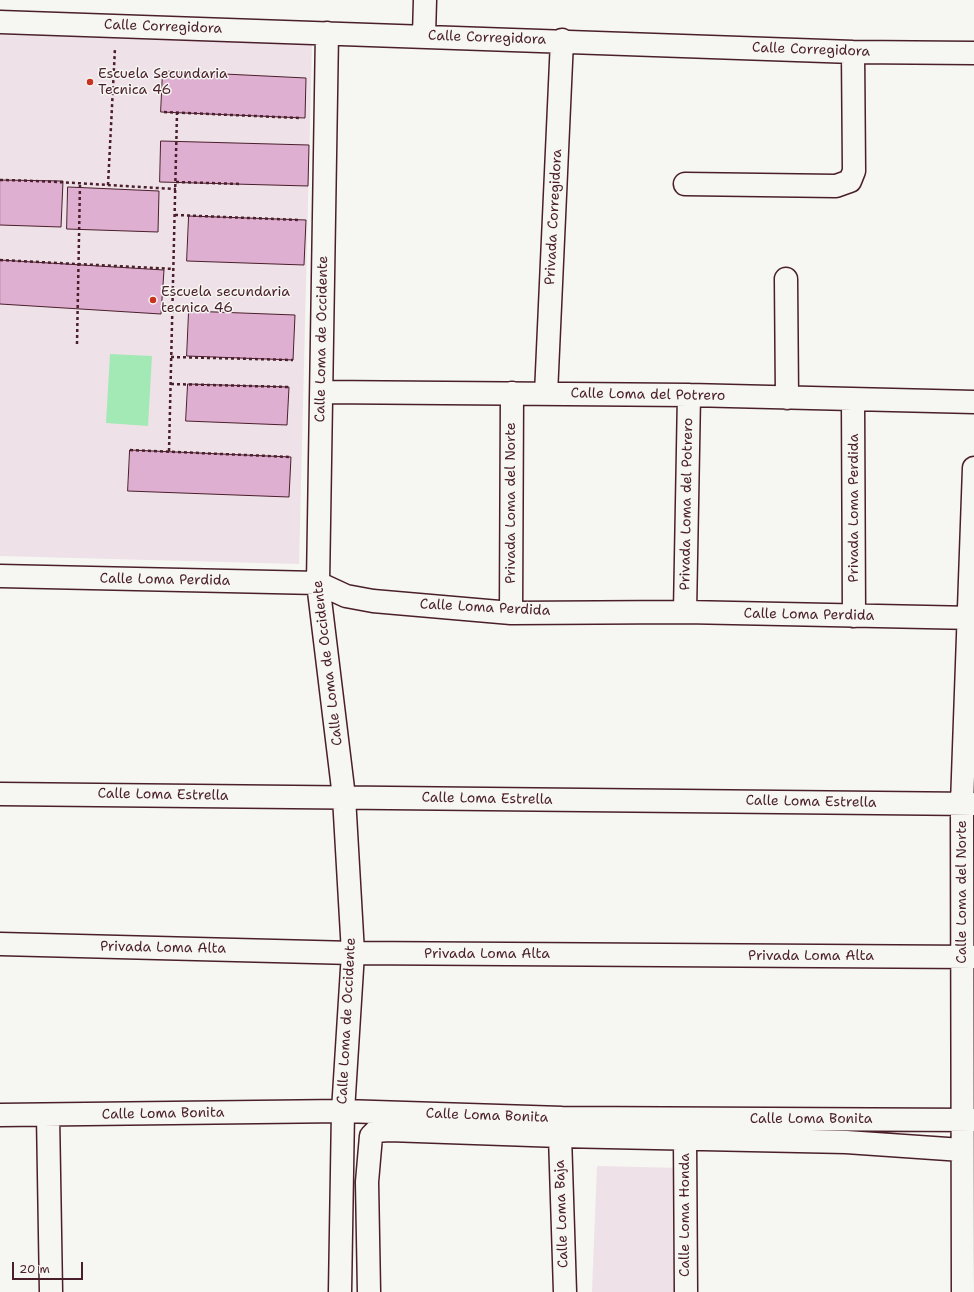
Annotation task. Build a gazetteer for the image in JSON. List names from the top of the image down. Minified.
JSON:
{"streets":{"street":["Calle Corregidora","Privada Corregidora","Calle Loma de Occidente","Calle Loma del Potrero","Privada Loma del Norte","Privada Loma del Potrero","Privada Loma Perdida","Calle Loma Perdida","Calle Loma Estrella","Calle Loma del Norte","Privada Loma Alta","Calle Loma Bonita","Calle Loma Baja","Calle Loma Honda"]},"crossings":[["Calle Corregidora","Privada Corregidora"],["Calle Corregidora","Calle Loma de Occidente"],["Privada Corregidora","Calle Loma del Potrero"],["Calle Loma de Occidente","Calle Loma del Potrero"],["Calle Loma de Occidente","Calle Loma Perdida"],["Calle Loma de Occidente","Calle Loma Estrella"],["Calle Loma de Occidente","Privada Loma Alta"],["Calle Loma de Occidente","Calle Loma Bonita"],["Calle Loma del Potrero","Privada Loma del Norte"],["Calle Loma del Potrero","Privada Loma del Potrero"],["Calle Loma del Potrero","Privada Loma Perdida"],["Privada Loma del Norte","Calle Loma Perdida"],["Privada Loma del Potrero","Calle Loma Perdida"],["Privada Loma Perdida","Calle Loma Perdida"],["Calle Loma Perdida","Calle Loma del Norte"],["Calle Loma Estrella","Calle Loma del Norte"],["Calle Loma del Norte","Privada Loma Alta"],["Calle Loma del Norte","Calle Loma Bonita"]],"places":["Escuela Secundaria Tecnica 46","Escuela secundaria tecnica 46"],"scale_bar":"20 m"}
